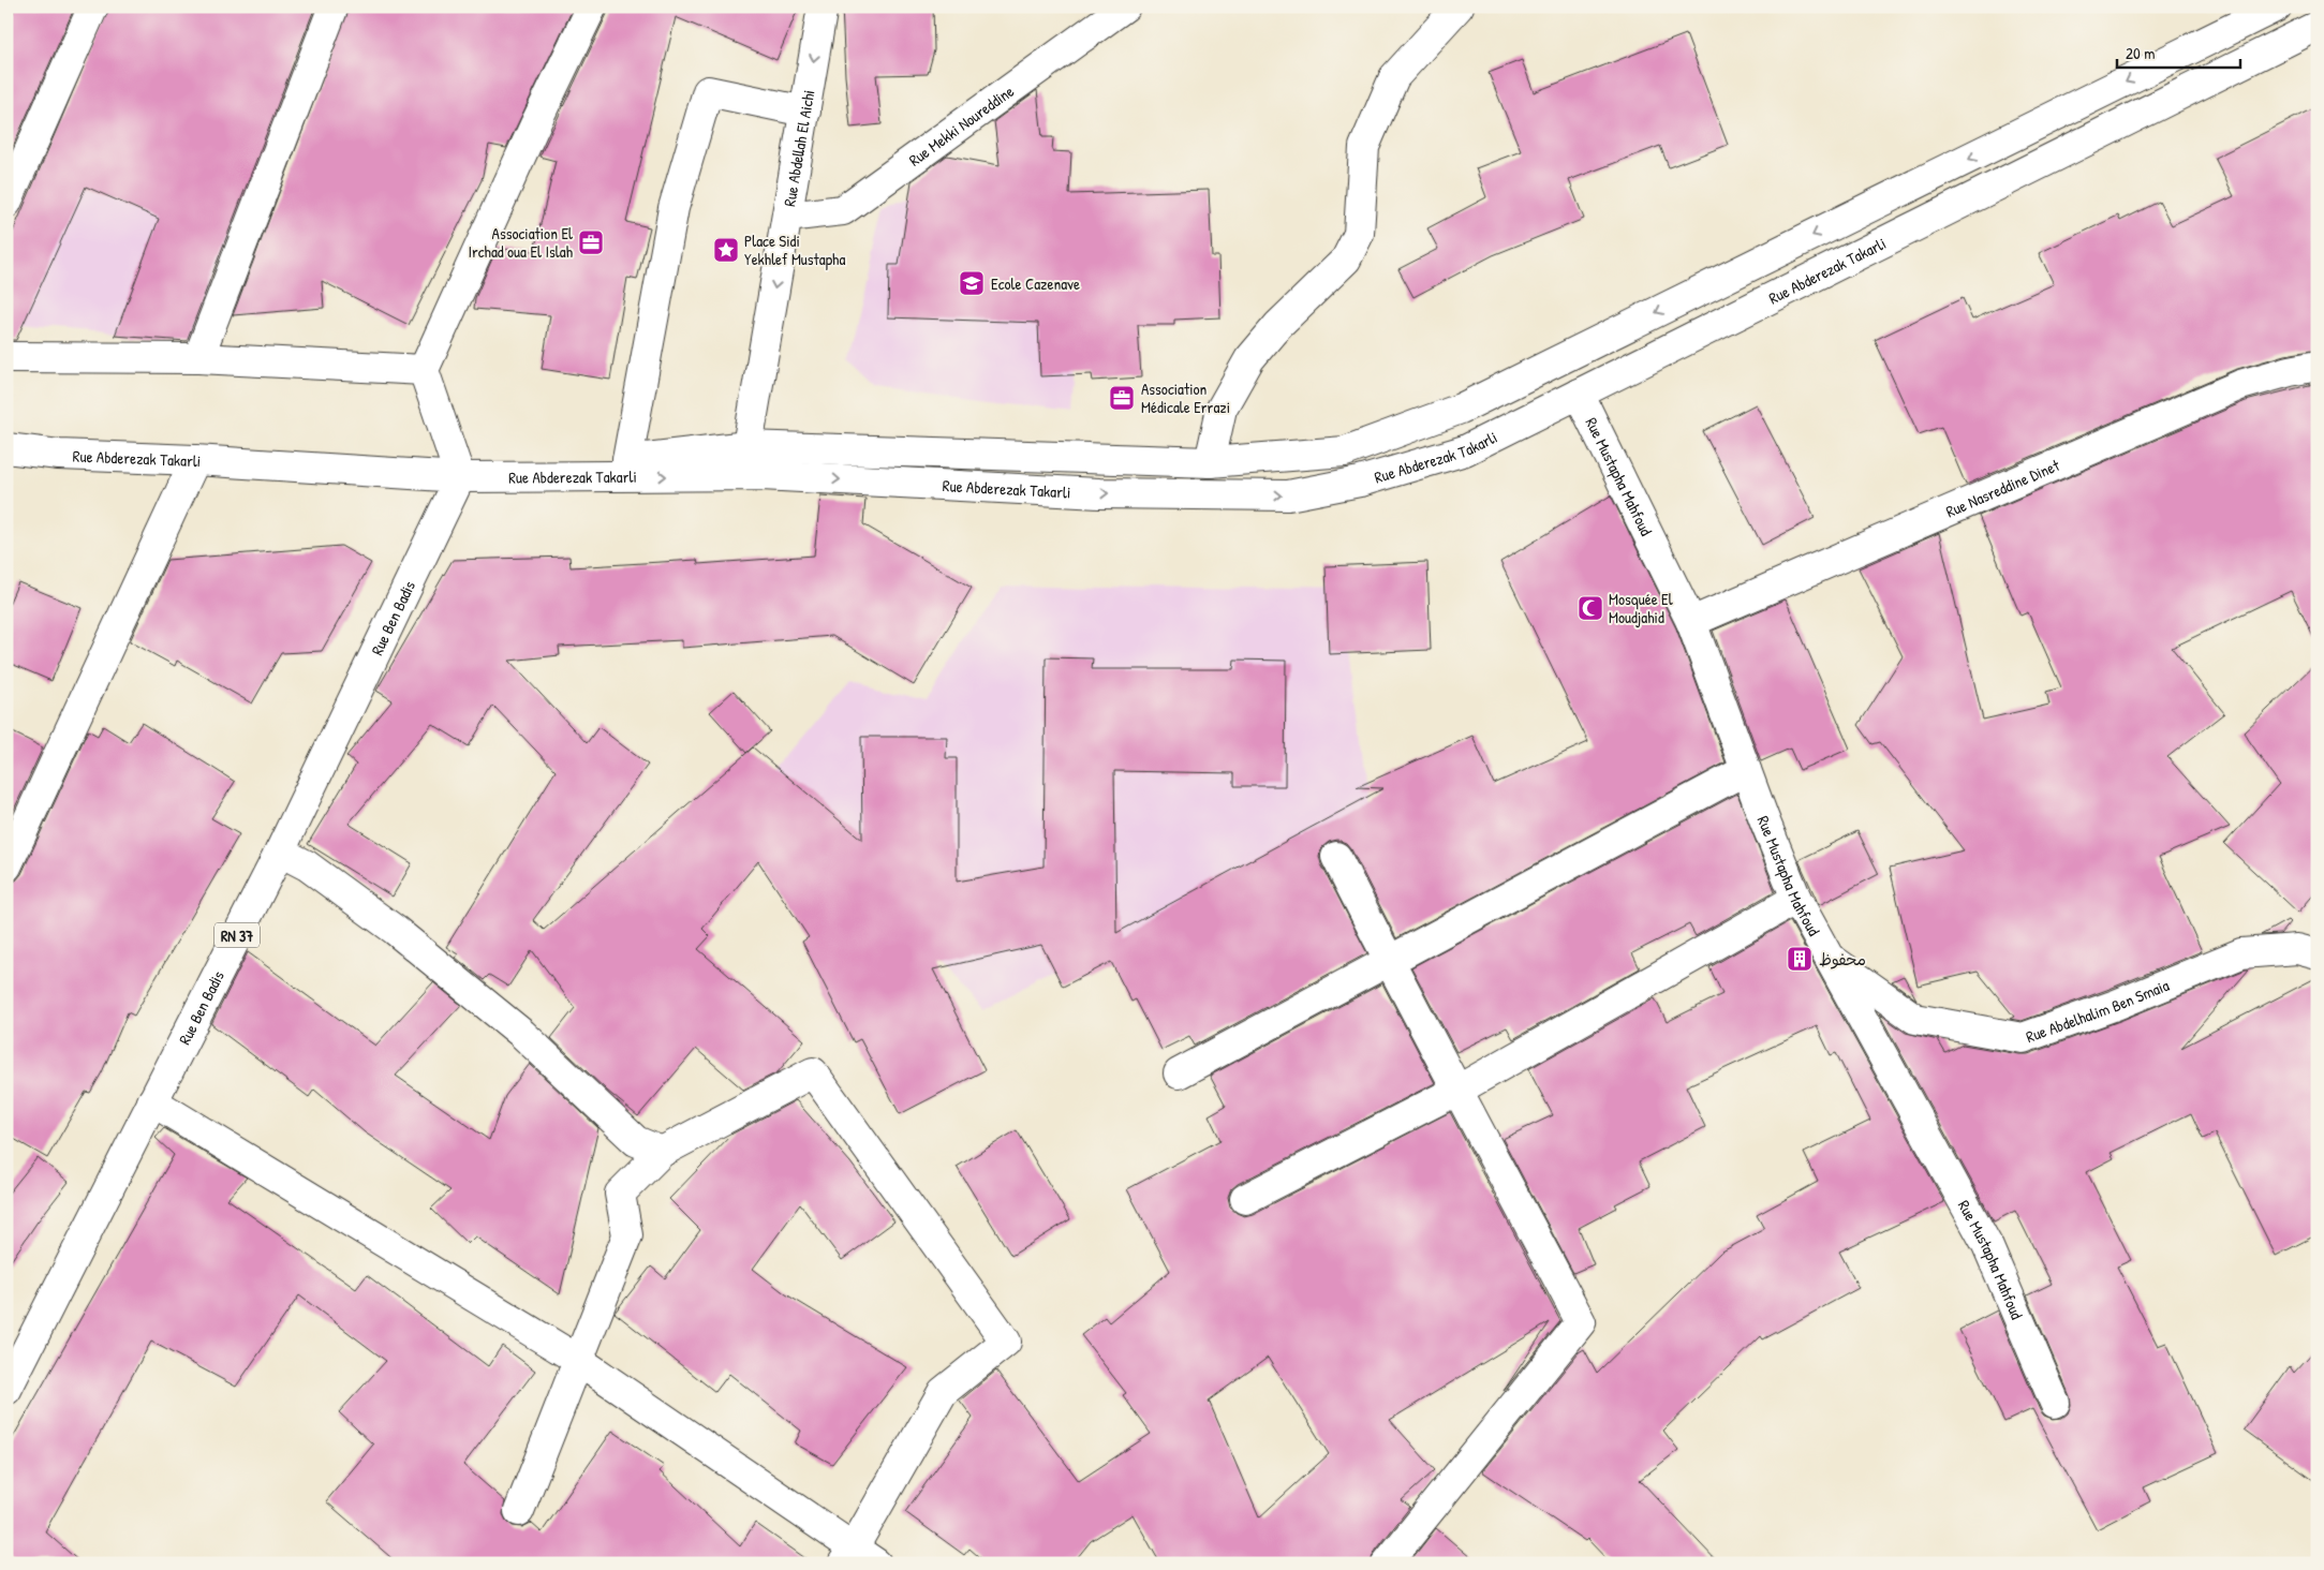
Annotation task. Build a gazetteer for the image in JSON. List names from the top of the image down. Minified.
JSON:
{"streets":{"street":["Rue Mekki Noureddine","Rue Abdellah El Aichi","Rue Abderezak Takarli","Rue Mustapha Mahfoud","Rue Nasreddine Dinet","Rue Ben Badis","RN 37","Rue Abdelhalim Ben Smaia"]},"crossings":[["Rue Mekki Noureddine","Rue Abdellah El Aichi"],["Rue Abdellah El Aichi","Rue Abderezak Takarli"],["Rue Abderezak Takarli","Rue Mustapha Mahfoud"],["Rue Abderezak Takarli","Rue Ben Badis"],["Rue Mustapha Mahfoud","Rue Nasreddine Dinet"],["Rue Mustapha Mahfoud","Rue Abdelhalim Ben Smaia"]],"one_way":["Rue Abdellah El Aichi"],"places":{"office":["Association El Irchad oua El Islah","Association Médicale Errazi"],"place":["Place Sidi Yekhlef Mustapha"],"school or university":["Ecole Cazenave"],"mosque":["Mosquée El Moudjahid"],"building":["محفوظ"]},"scale_bar":"20 m"}
